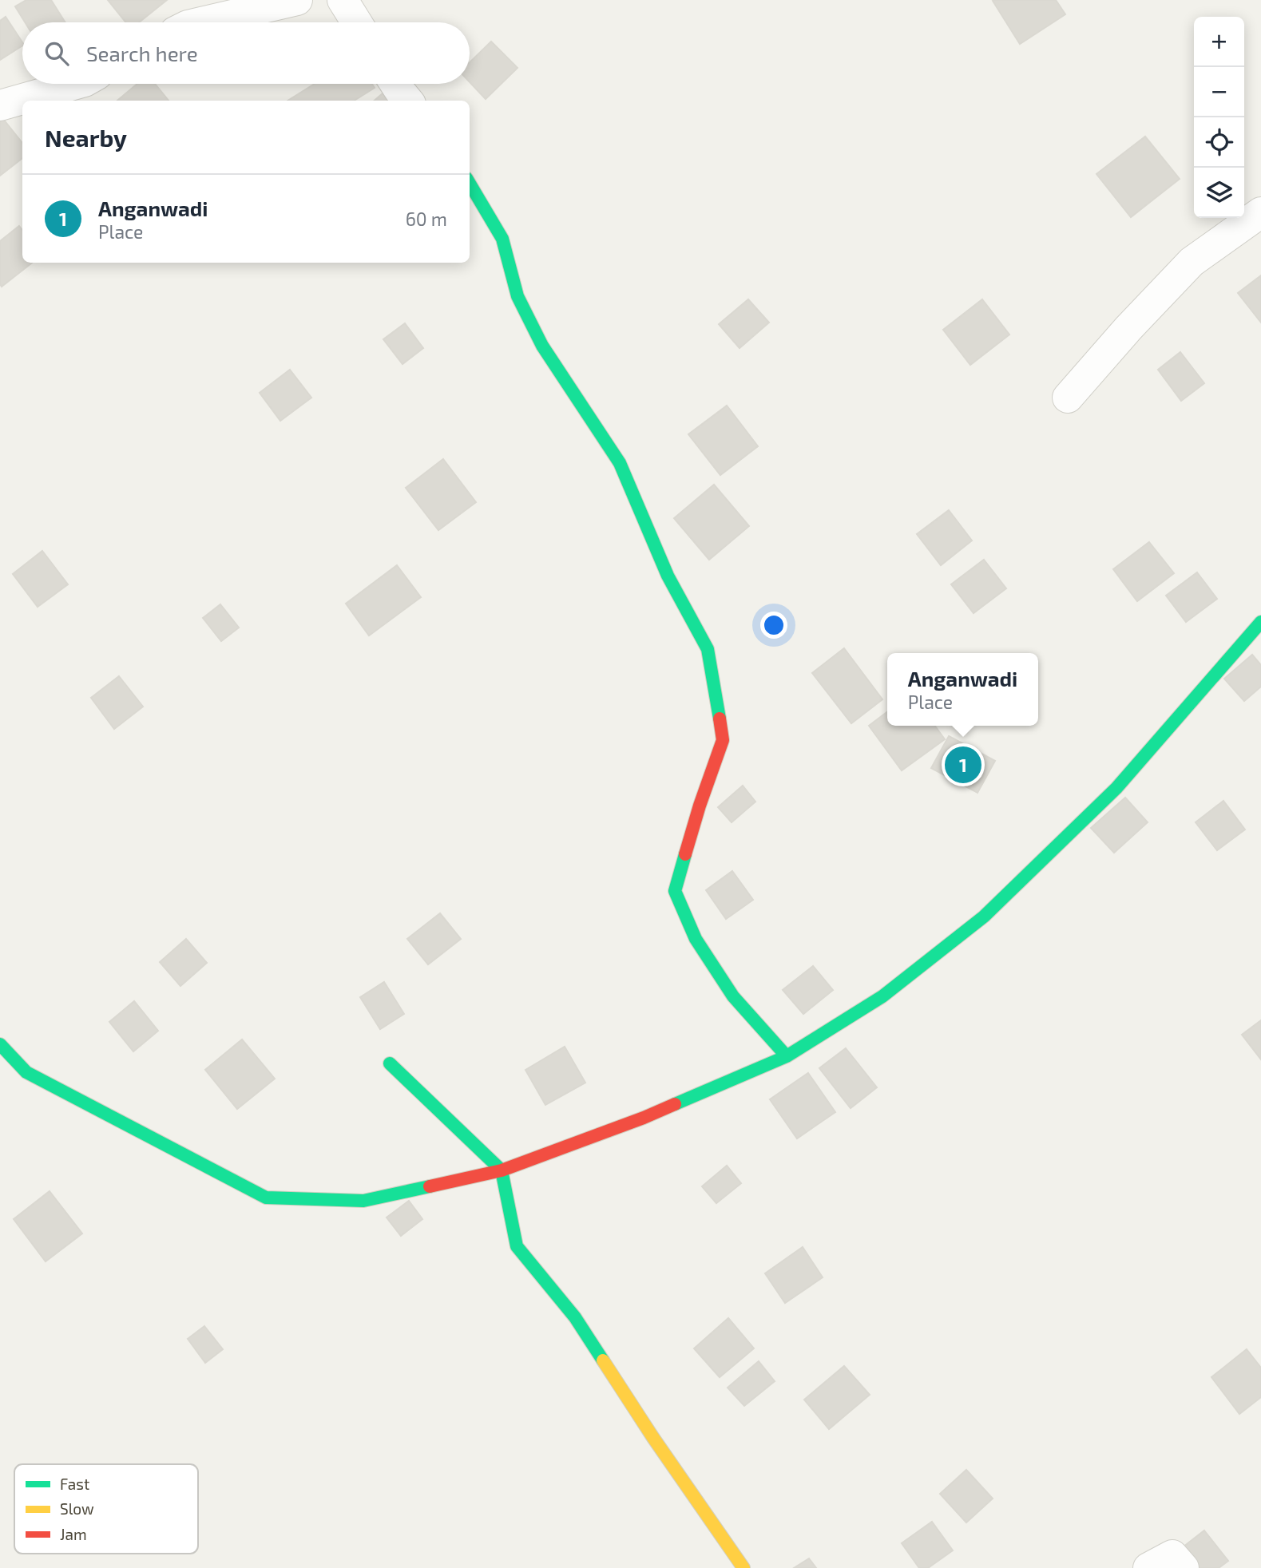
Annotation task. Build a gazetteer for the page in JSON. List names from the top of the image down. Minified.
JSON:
{"legend":["Fast","Slow","Jam"],"page":{"map_buttons":["+","−"],"search":"Search here","heading":"Nearby","list":[{"mark":"1","name":"Anganwadi","note":"Place","value":"60 m"}],"popup":["Anganwadi","Place"],"pins":"1"}}
